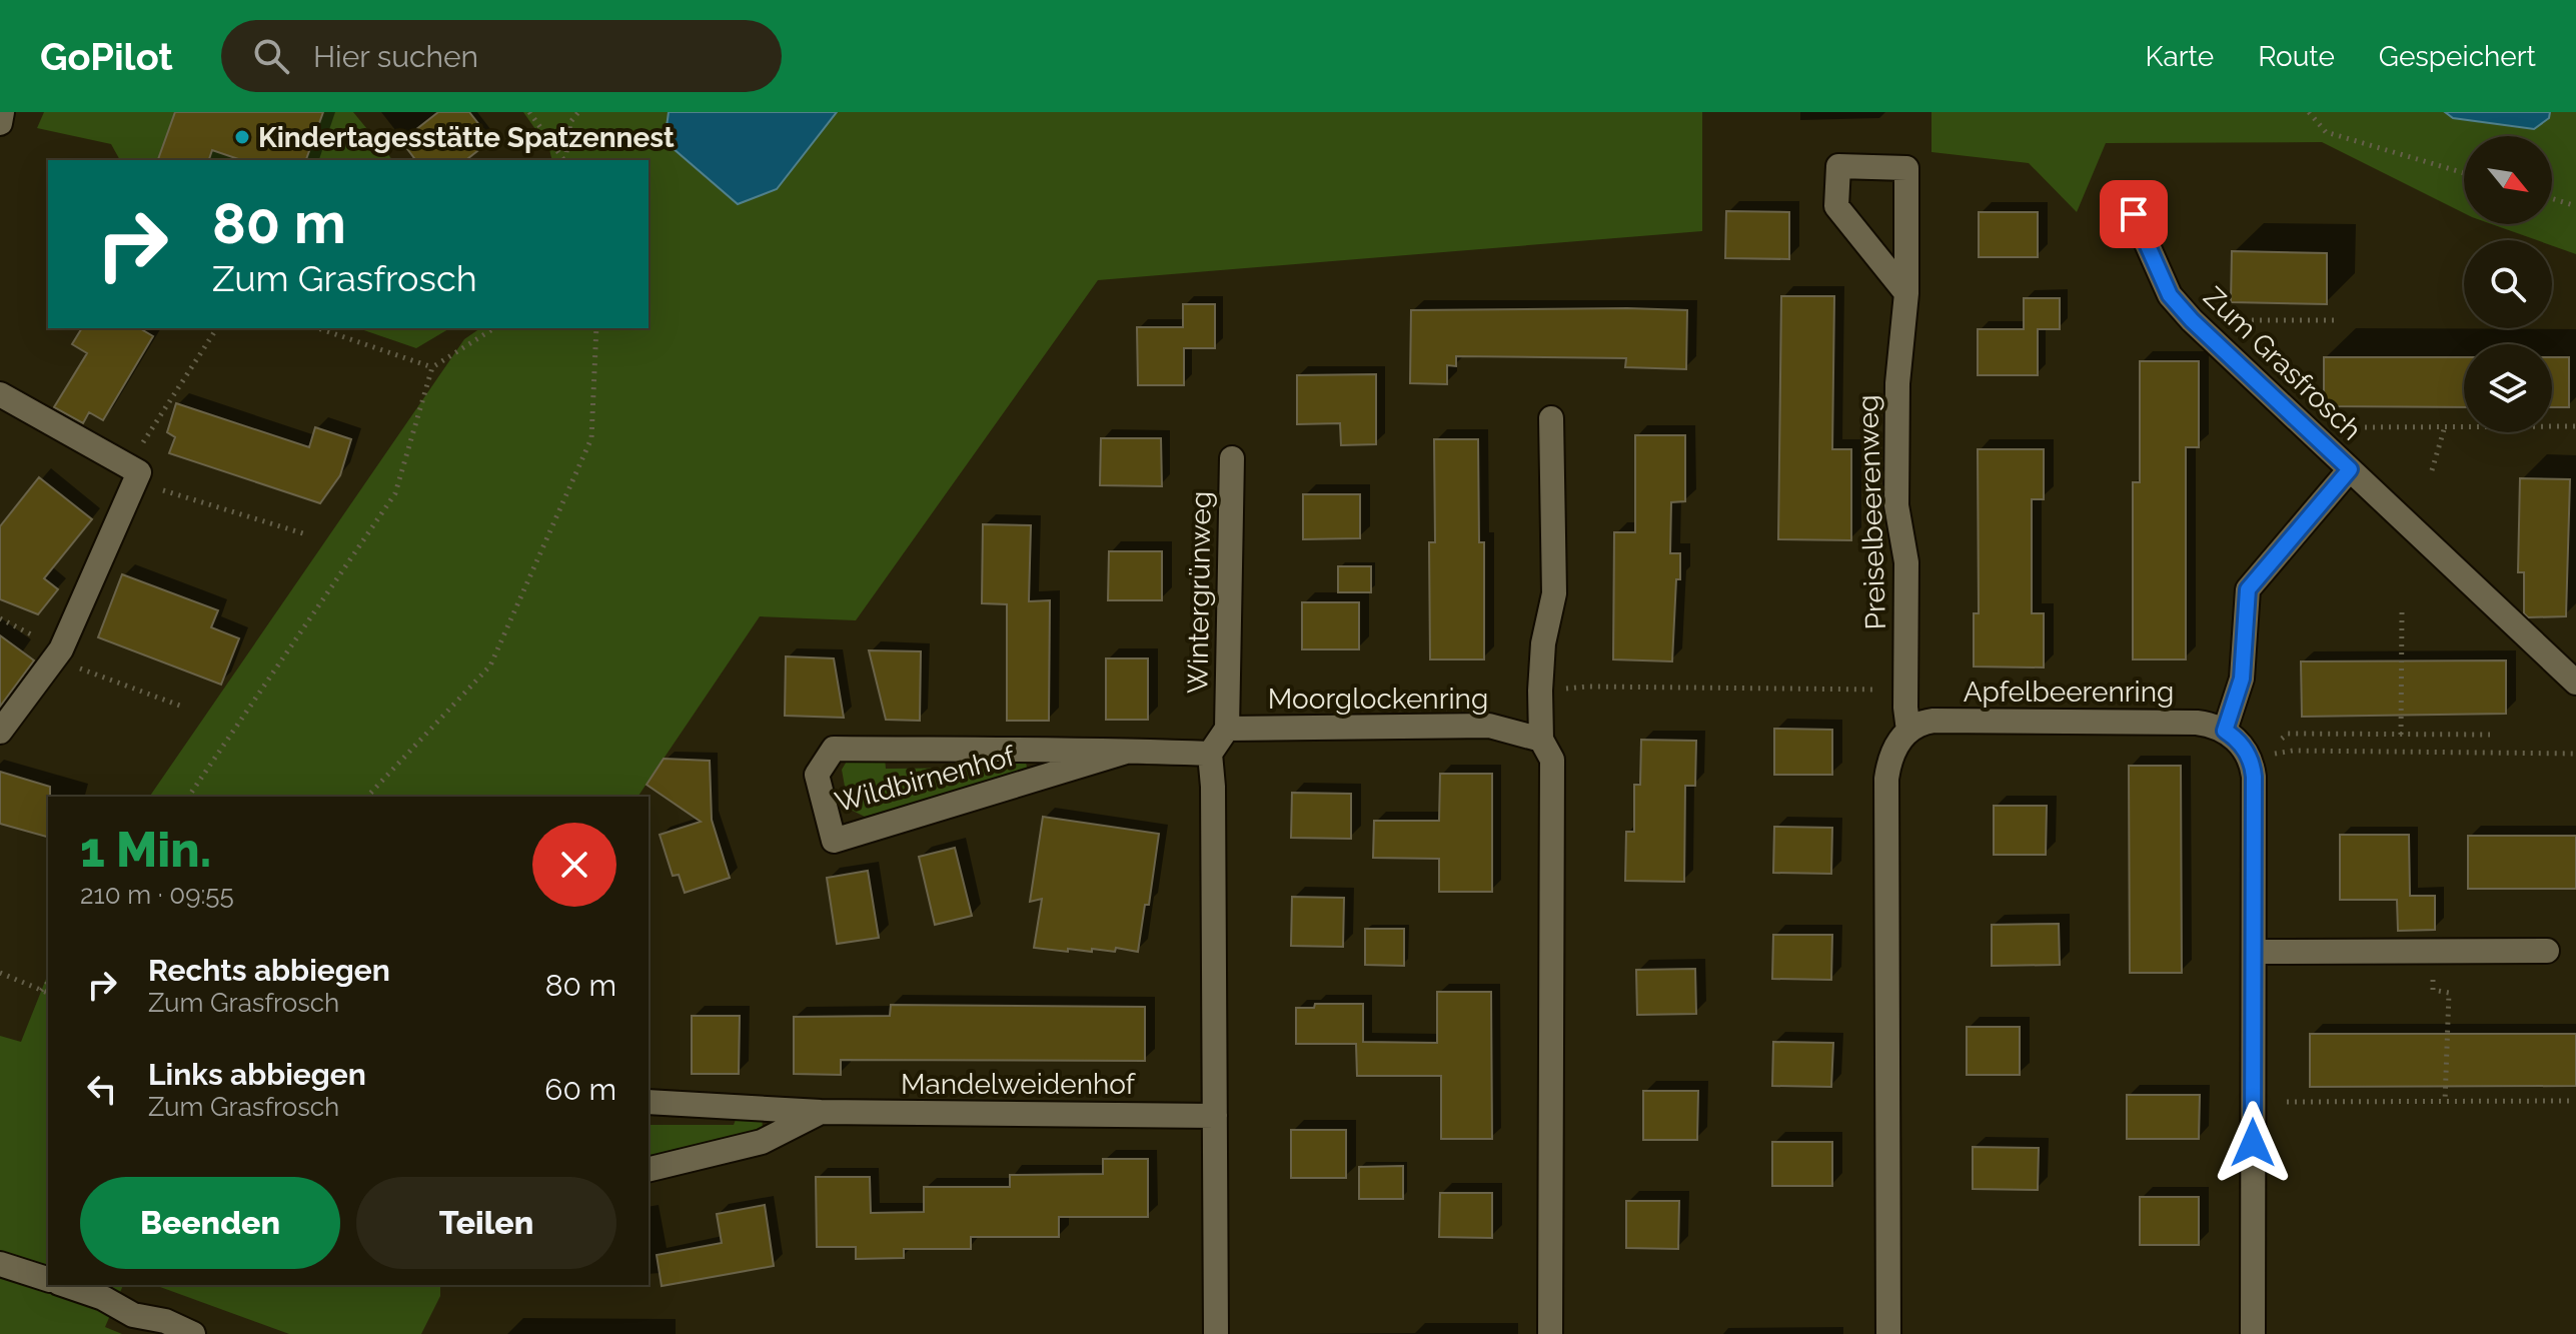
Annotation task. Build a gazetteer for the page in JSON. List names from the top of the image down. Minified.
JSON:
{"streets":{"street":["Zum Grasfrosch","Preiselbeerenweg","Wintergrünweg","Apfelbeerenring","Moorglockenring","Wildbirnenhof","Mandelweidenhof"]},"crossings":[["Zum Grasfrosch","Apfelbeerenring"],["Preiselbeerenweg","Apfelbeerenring"],["Wintergrünweg","Moorglockenring"]],"places":["Kindertagesstätte Spatzennest"],"north":"bottom right","page":{"header":"GoPilot","search":"Hier suchen","nav":["Karte","Route","Gespeichert"],"turn":["80 m","Zum Grasfrosch"],"heading":["1 Min.","210 m · 09:55"],"list":[{"name":"Rechts abbiegen","note":"Zum Grasfrosch","value":"80 m"},{"name":"Links abbiegen","note":"Zum Grasfrosch","value":"60 m"}],"buttons":["Beenden","Teilen"]}}
